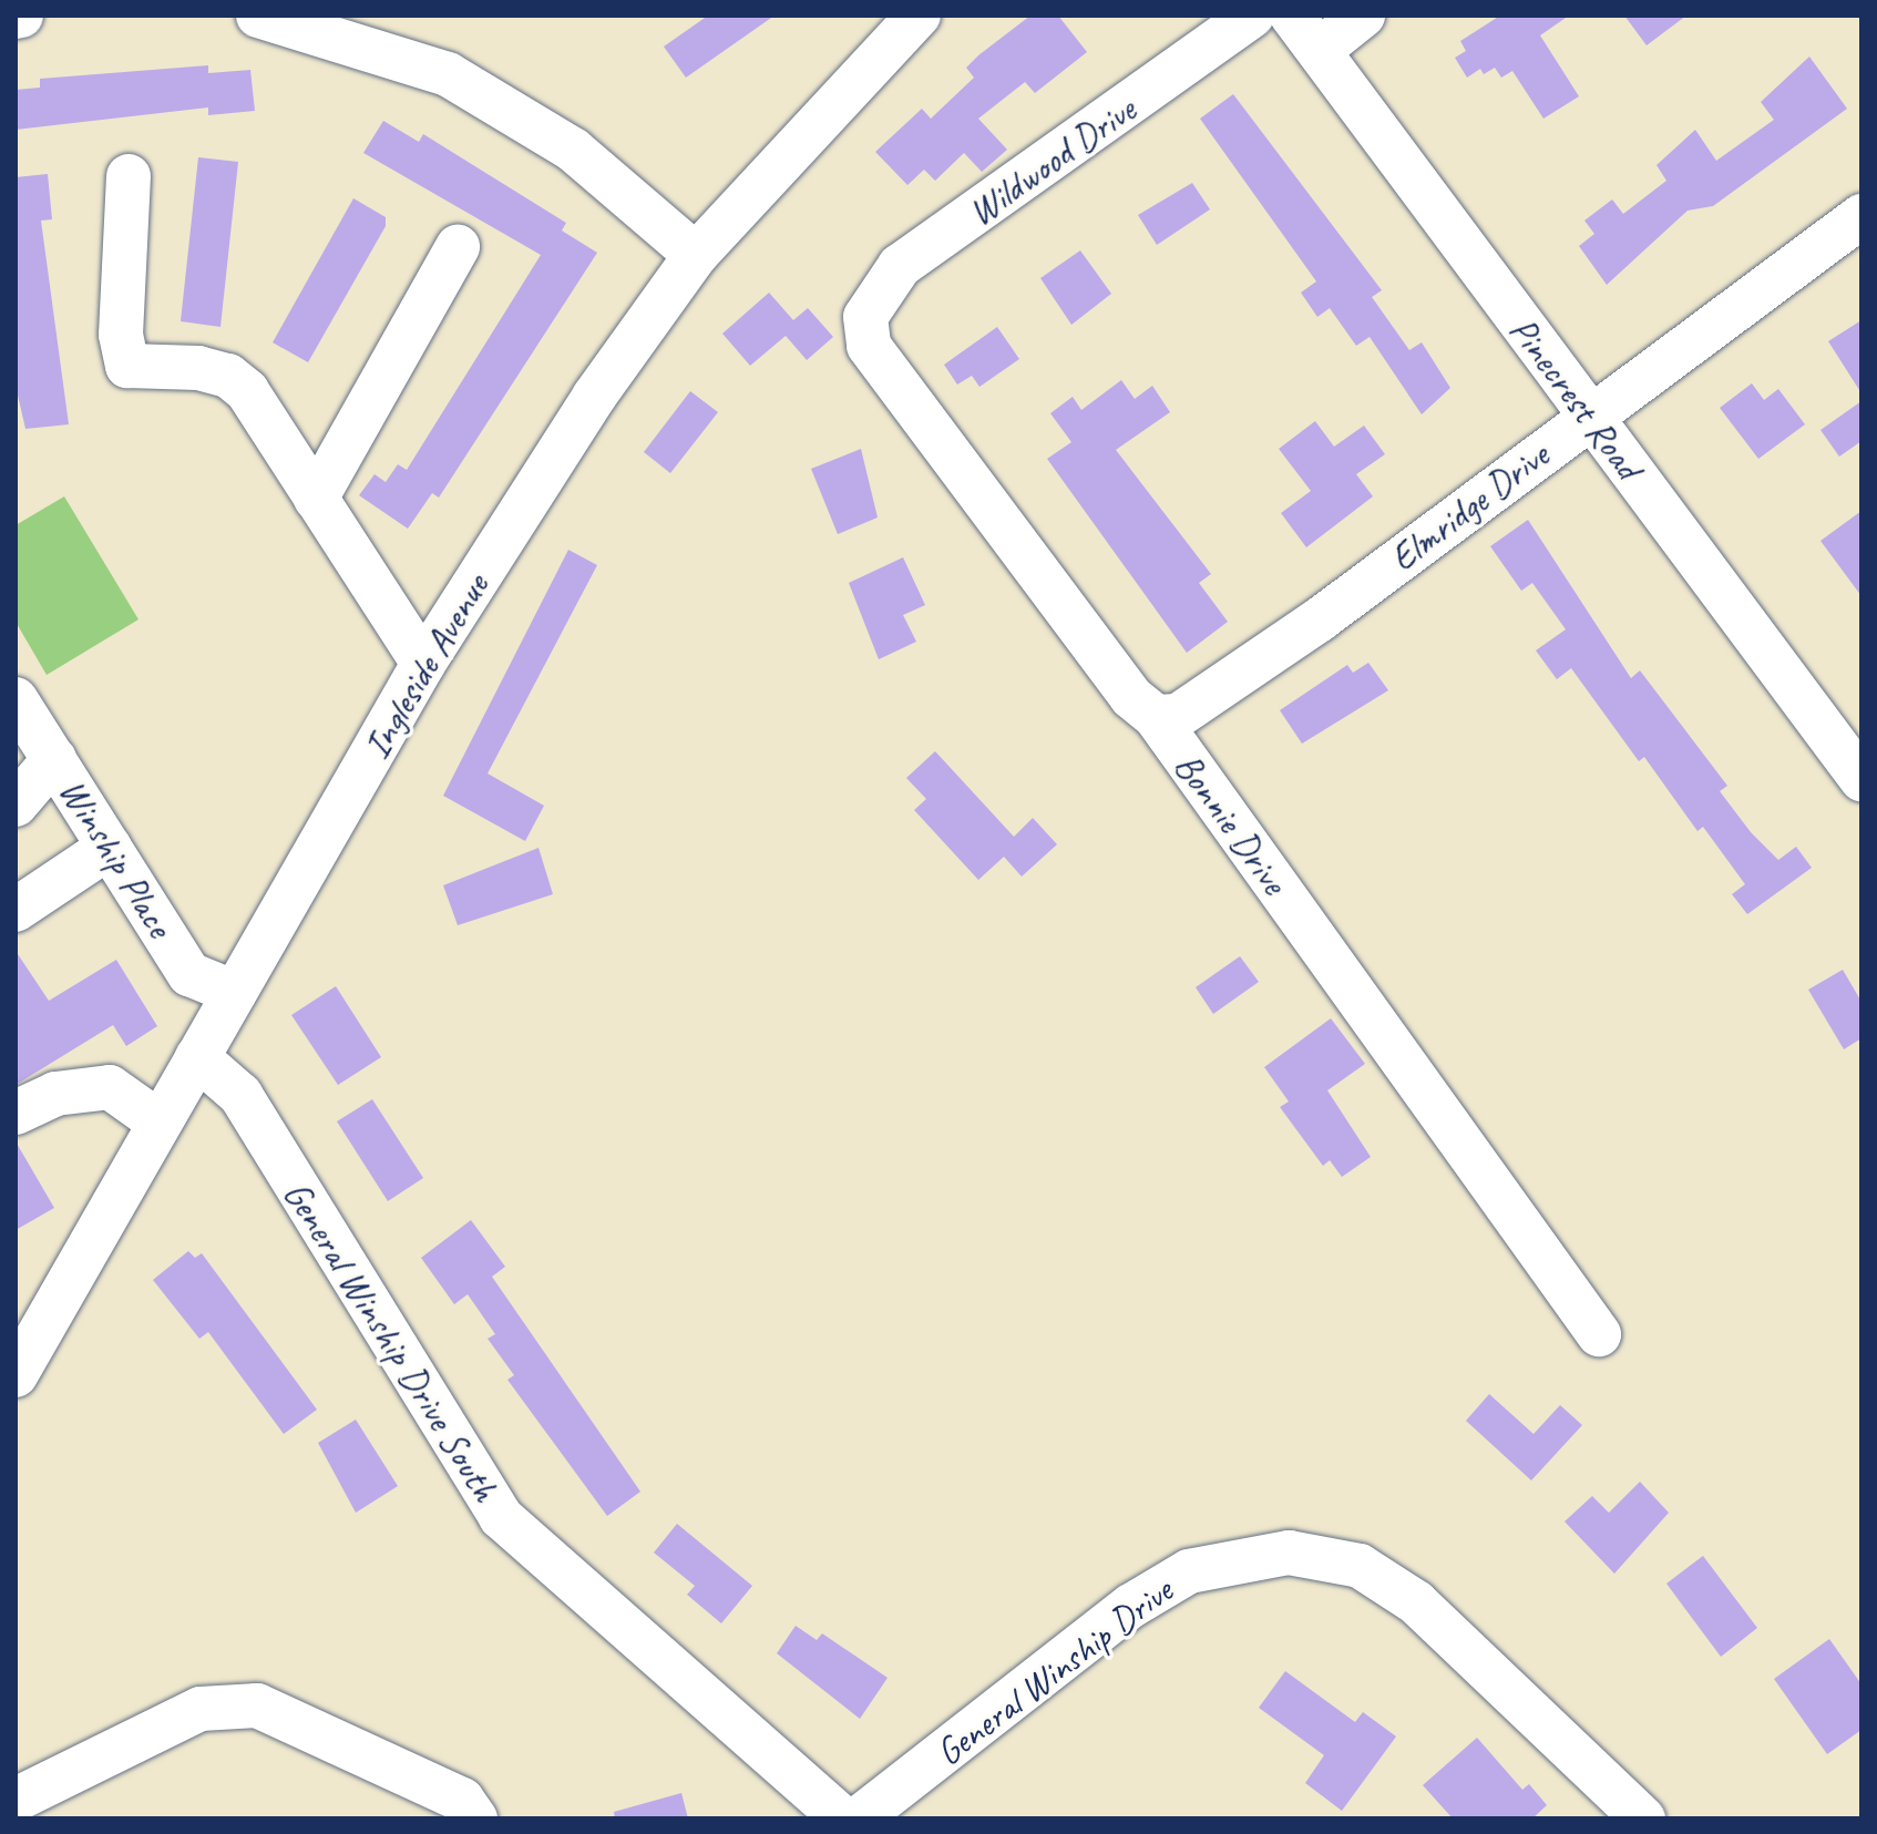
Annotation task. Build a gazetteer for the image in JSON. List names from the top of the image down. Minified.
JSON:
{"streets":{"street":["Wildwood Drive","Pinecrest Road","Elmridge Drive","Ingleside Avenue","Bonnie Drive","Winship Place","General Winship Drive South","General Winship Drive"]},"crossings":[["Wildwood Drive","Bonnie Drive"],["Pinecrest Road","Elmridge Drive"],["Elmridge Drive","Bonnie Drive"],["Ingleside Avenue","Winship Place"],["Ingleside Avenue","General Winship Drive South"]]}
